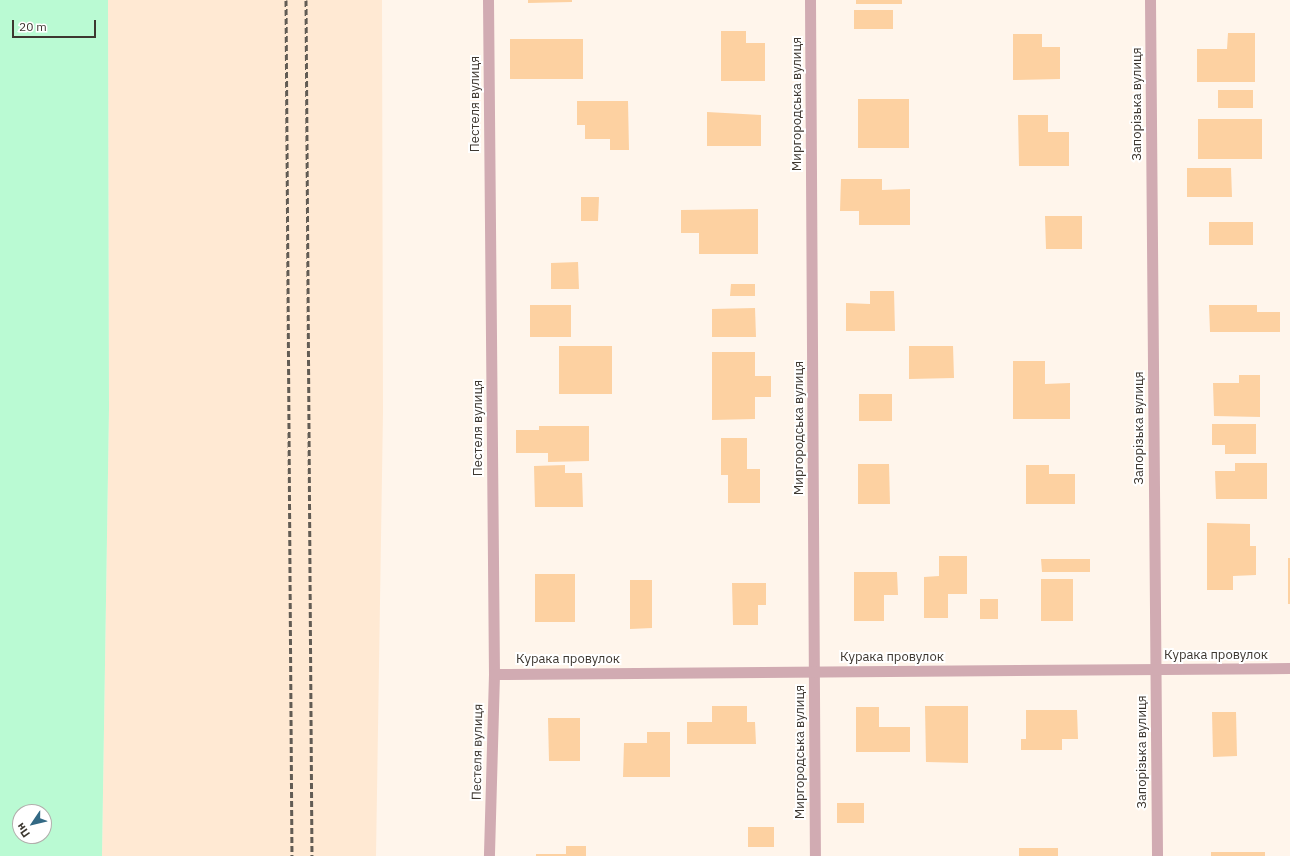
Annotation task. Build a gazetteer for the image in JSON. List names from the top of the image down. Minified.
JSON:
{"streets":{"street":["Пестеля вулиця","Миргородська вулиця","Запорізька вулиця","Курака провулок"]},"crossings":[["Пестеля вулиця","Курака провулок"],["Миргородська вулиця","Курака провулок"],["Запорізька вулиця","Курака провулок"]],"scale_bar":"20 m","north":"bottom left"}
